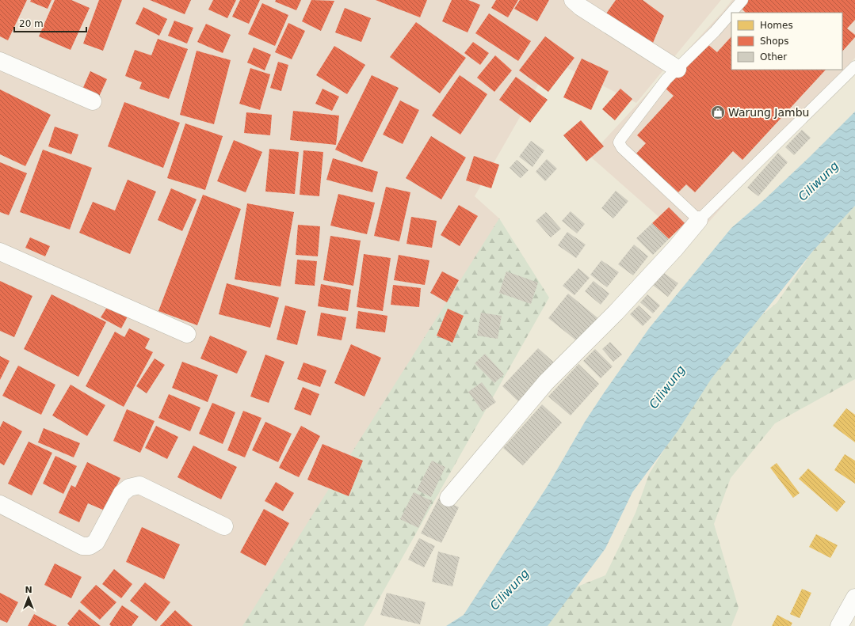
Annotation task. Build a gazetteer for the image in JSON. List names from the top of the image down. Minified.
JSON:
{"water":["Ciliwung"],"places":{"shop":["Warung Jambu"]},"legend":["Homes","Shops","Other"],"scale_bar":"20 m","north":"top"}
